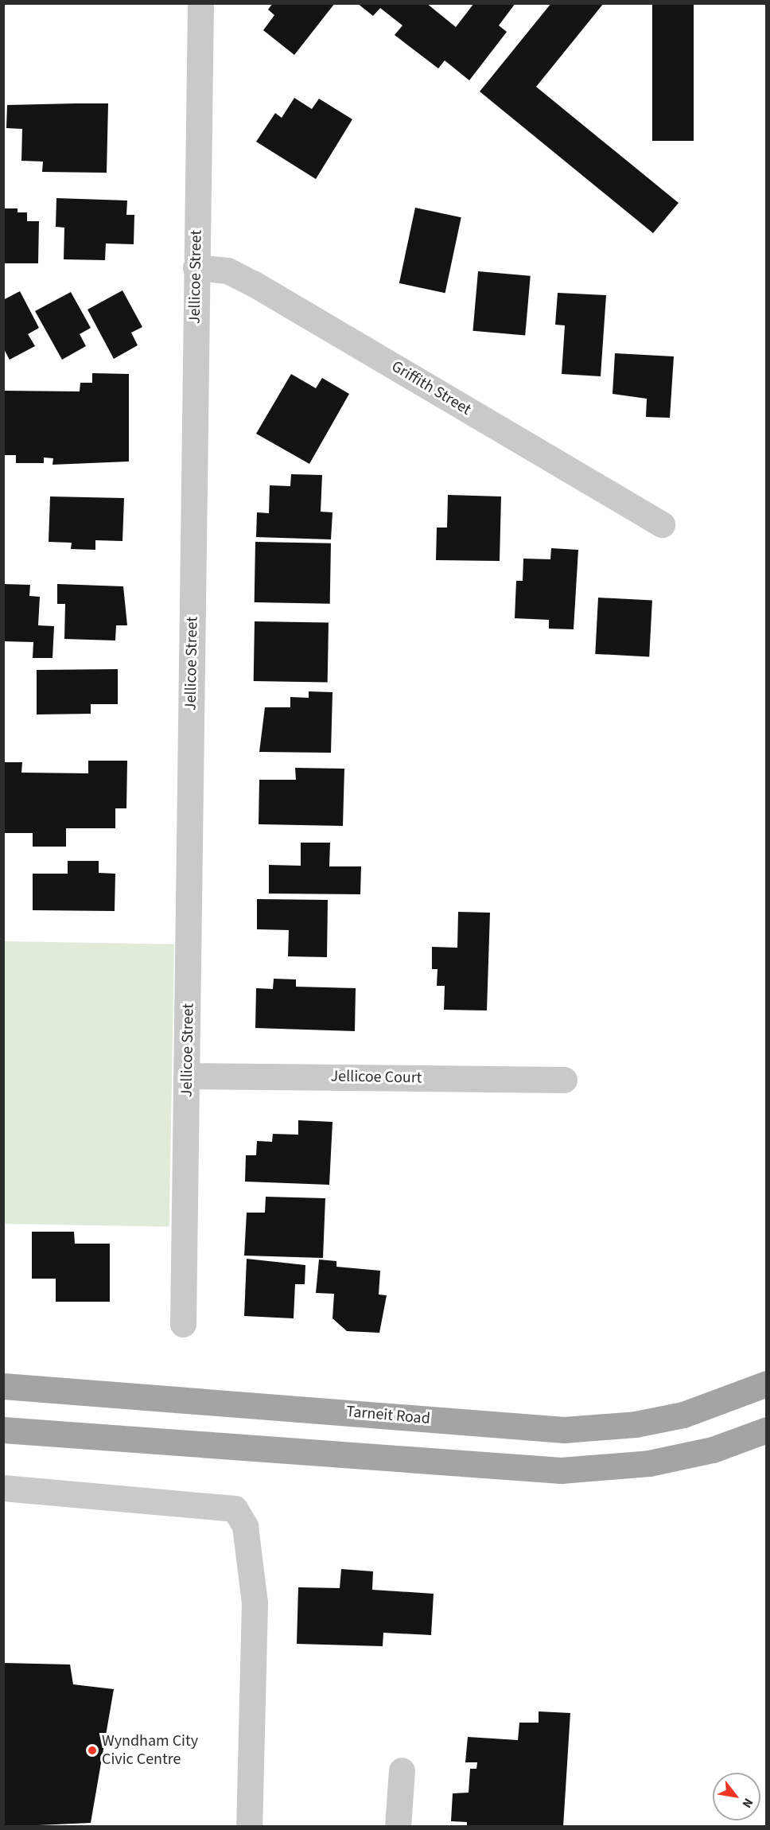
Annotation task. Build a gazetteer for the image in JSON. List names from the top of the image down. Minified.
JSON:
{"streets":{"main road":["Tarneit Road"],"street":["Jellicoe Street","Griffith Street","Jellicoe Court"]},"crossings":[["Jellicoe Street","Griffith Street"],["Jellicoe Street","Jellicoe Court"]],"places":["Wyndham City Civic Centre"],"north":"bottom right"}
